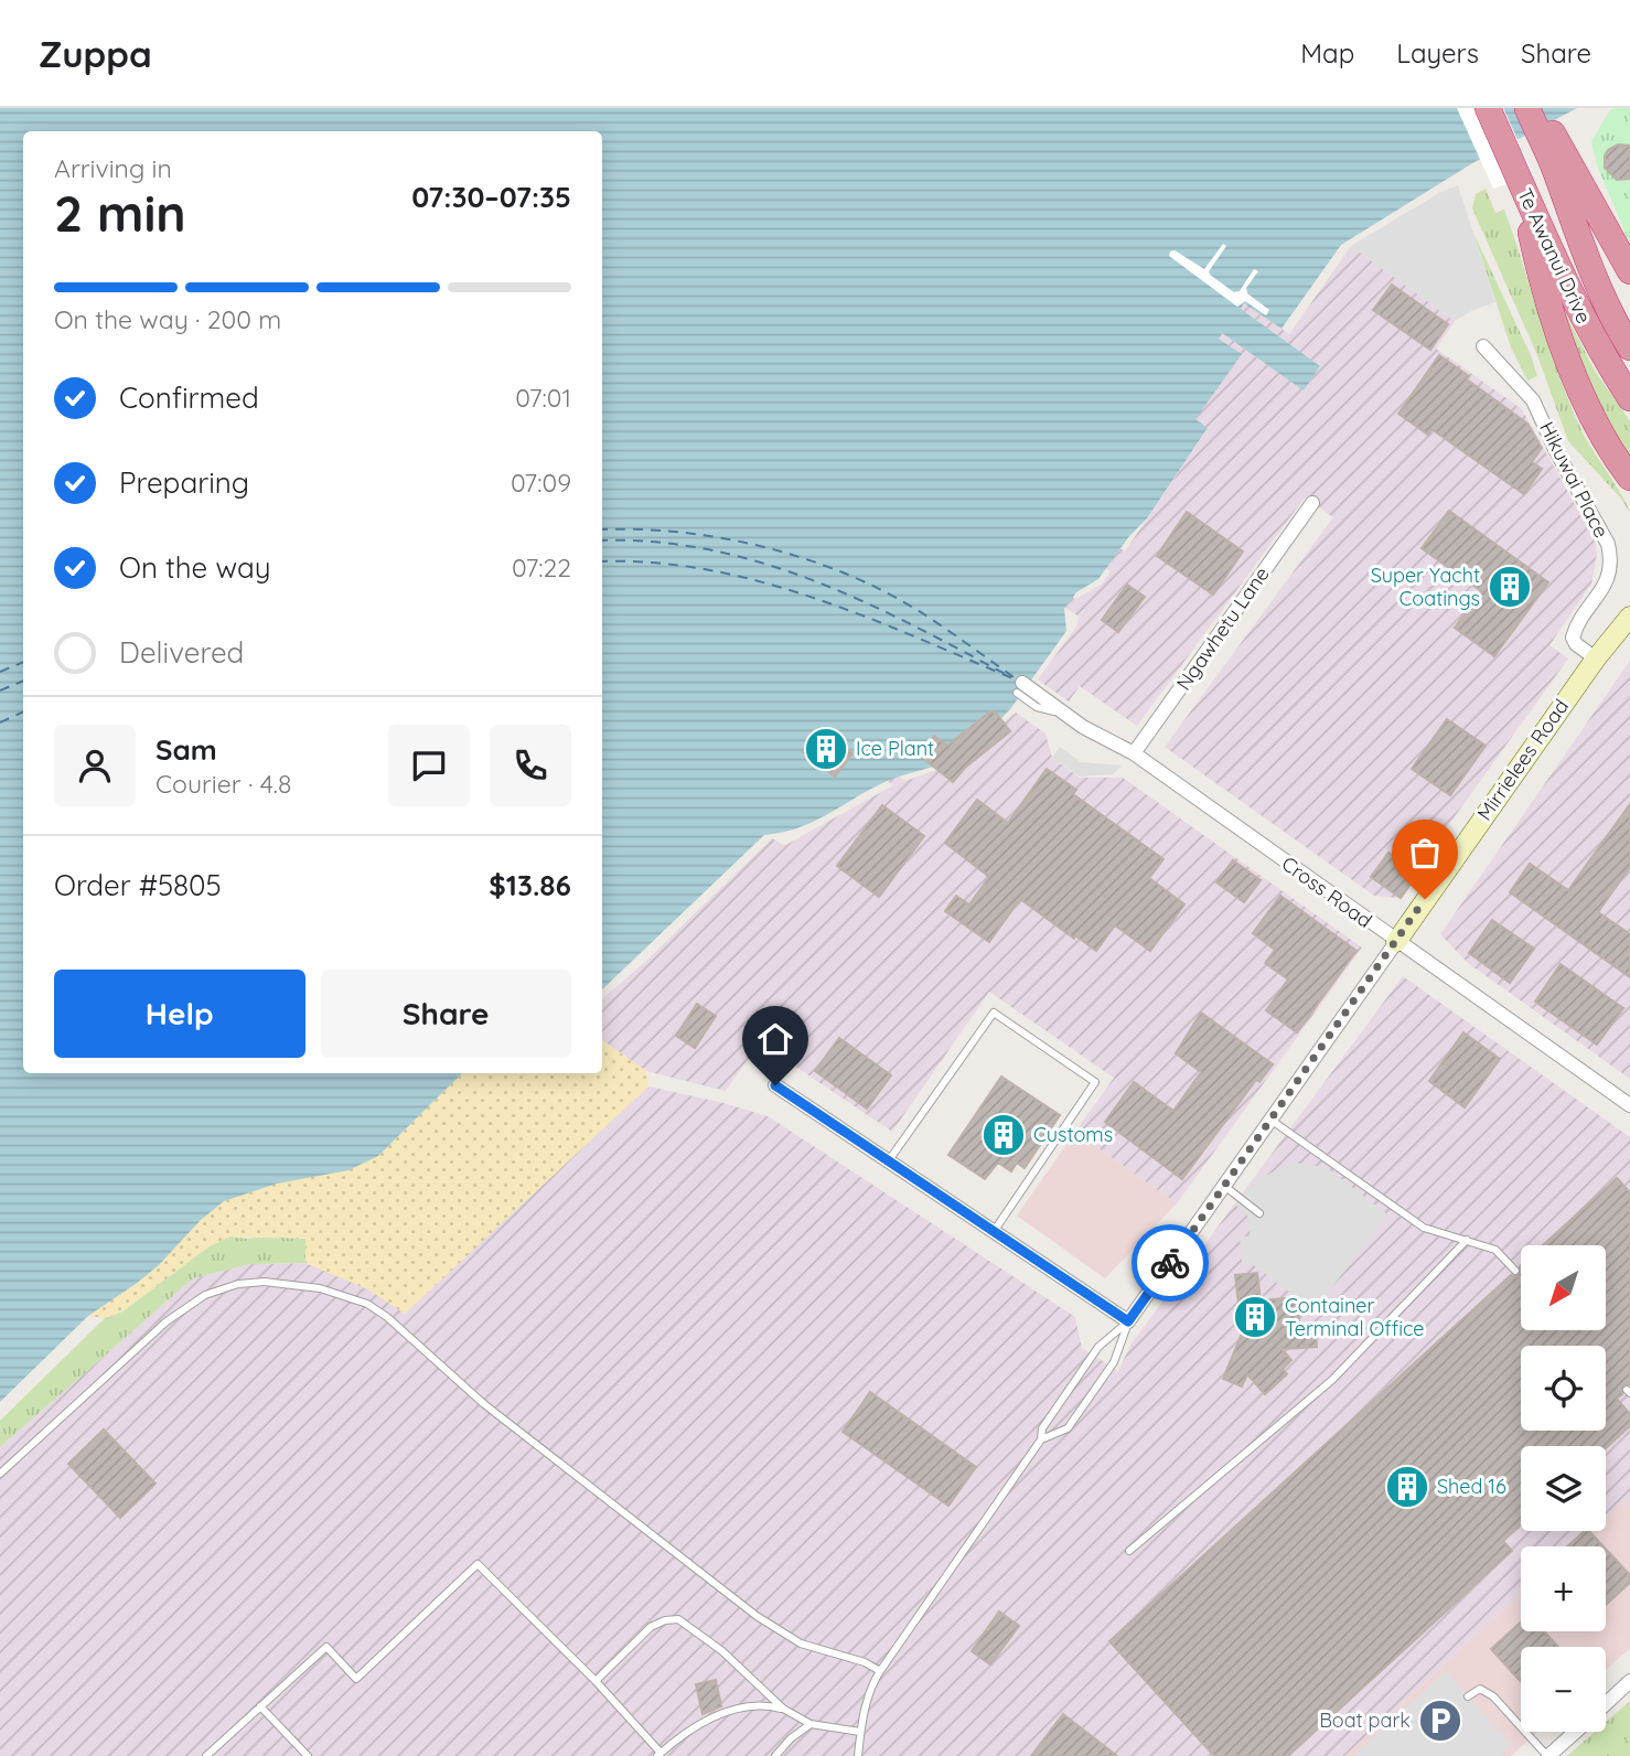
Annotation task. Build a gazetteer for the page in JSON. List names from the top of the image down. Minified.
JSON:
{"streets":{"highway":["Te Awanui Drive"],"main road":["Mirrielees Road"],"street":["Hikuwai Place","Ngawhetu Lane","Cross Road"]},"crossings":[["Hikuwai Place","Mirrielees Road"],["Ngawhetu Lane","Cross Road"],["Mirrielees Road","Cross Road"]],"places":{"building":["Super Yacht Coatings","Ice Plant","Customs","Container Terminal Office","Shed 16"],"parking":["Boat park"]},"north":"bottom left","page":{"header":"Zuppa","nav":["Map","Layers","Share"],"heading":["2 min","Arriving in","07:30–07:35"],"panel":["Sam","Courier · 4.8","Order #5805","$13.86"],"bar":"On the way · 200 m","list":[["Confirmed","07:01"],["Preparing","07:09"],["On the way","07:22"],"Delivered"],"buttons":["Help","Share"],"map_buttons":["+","−"]}}
